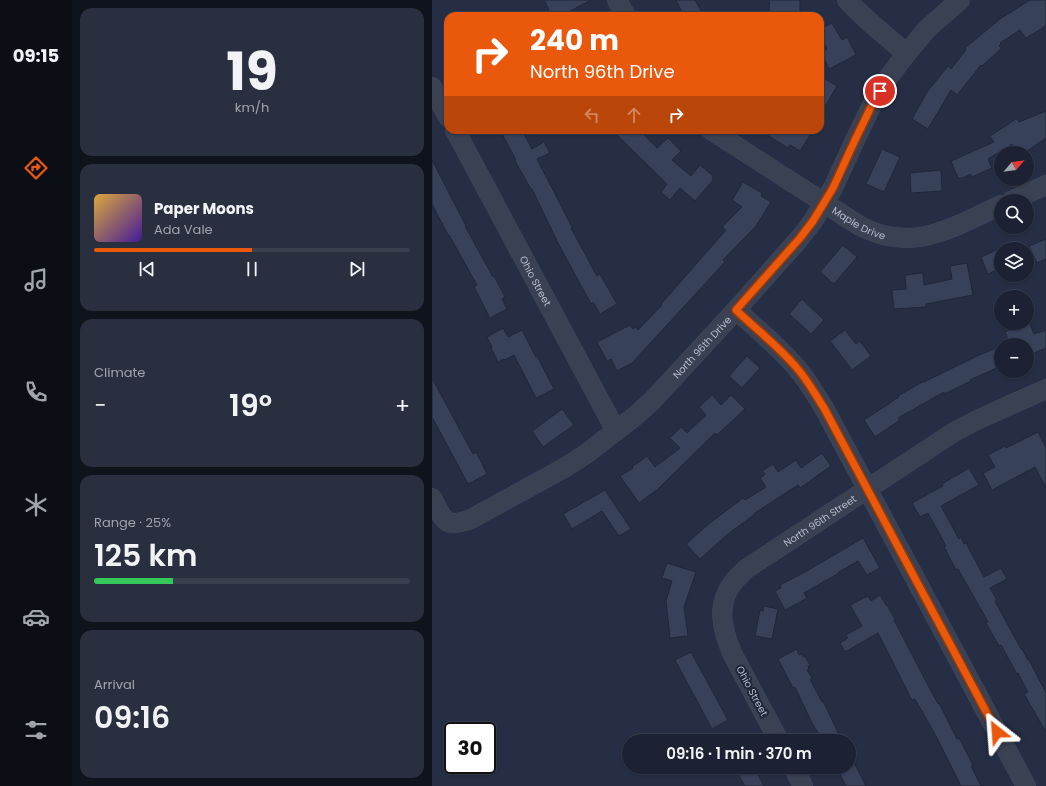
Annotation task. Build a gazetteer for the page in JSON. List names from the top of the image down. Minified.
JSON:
{"streets":{"street":["Maple Drive","Ohio Street","North 96th Drive","North 96th Street"]},"crossings":[["Maple Drive","North 96th Drive"],["Ohio Street","North 96th Drive"],["Ohio Street","North 96th Street"]],"north":"top right","page":{"tabs":"09:15","tile":[["19","km/h"],"Climate",["Range · 25%","125 km"],["Arrival","09:16"]],"turn":["240 m","North 96th Drive"],"map_buttons":["+","−"],"song":["Paper Moons","Ada Vale"],"heat":["−","19°","+"],"limit":"30","trip":"09:16 · 1 min · 370 m"}}
